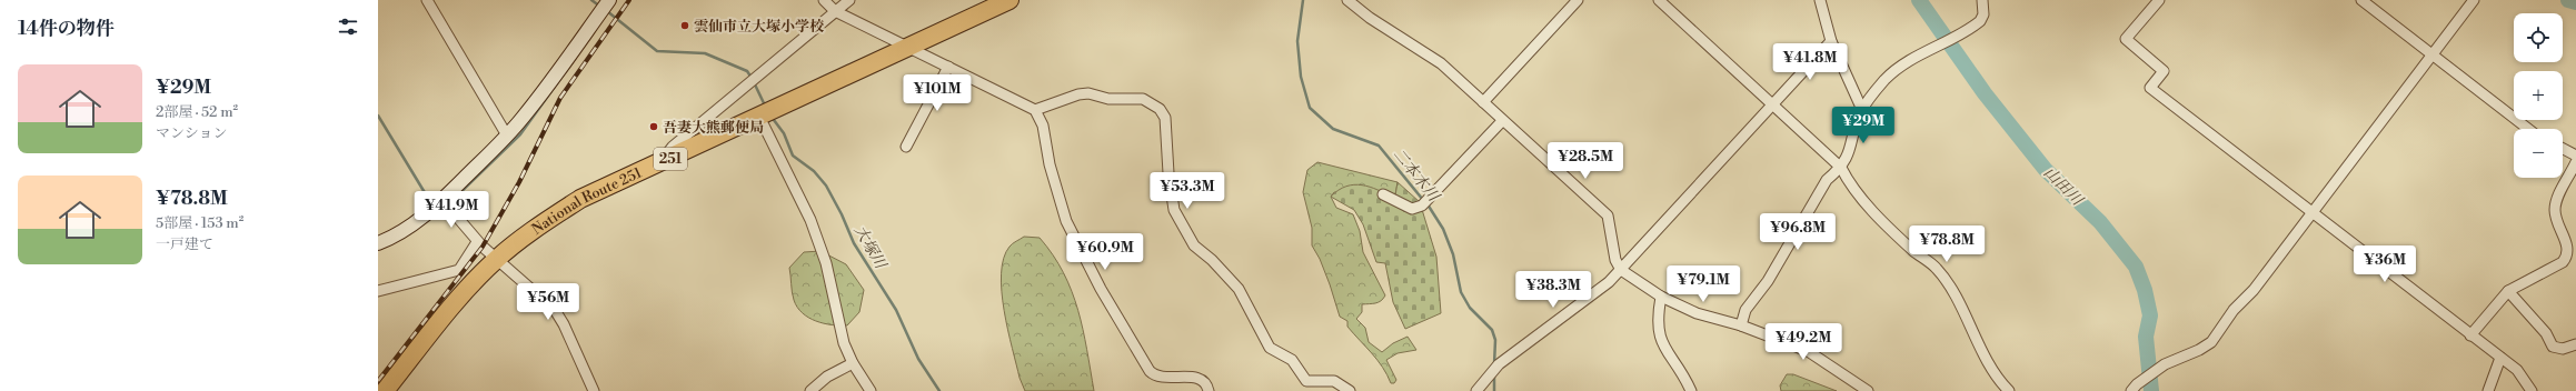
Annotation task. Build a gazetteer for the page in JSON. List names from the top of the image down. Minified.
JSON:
{"streets":{"highway":["251","National Route 251"]},"water":["二本木川","山田川","大塚川"],"places":["雲仙市立大塚小学校","吾妻大熊郵便局"],"page":{"heading":"14件の物件","map_buttons":["+","−"],"price":["¥41.8M","¥101M","¥29M","¥28.5M","¥53.3M","¥41.9M","¥96.8M","¥78.8M","¥60.9M","¥36M","¥79.1M","¥38.3M","¥56M","¥49.2M"],"list":[{"name":"¥29M","note":"2部屋 · 52 m² · マンション"},{"name":"¥78.8M","note":"5部屋 · 153 m² · 一戸建て"}]}}
